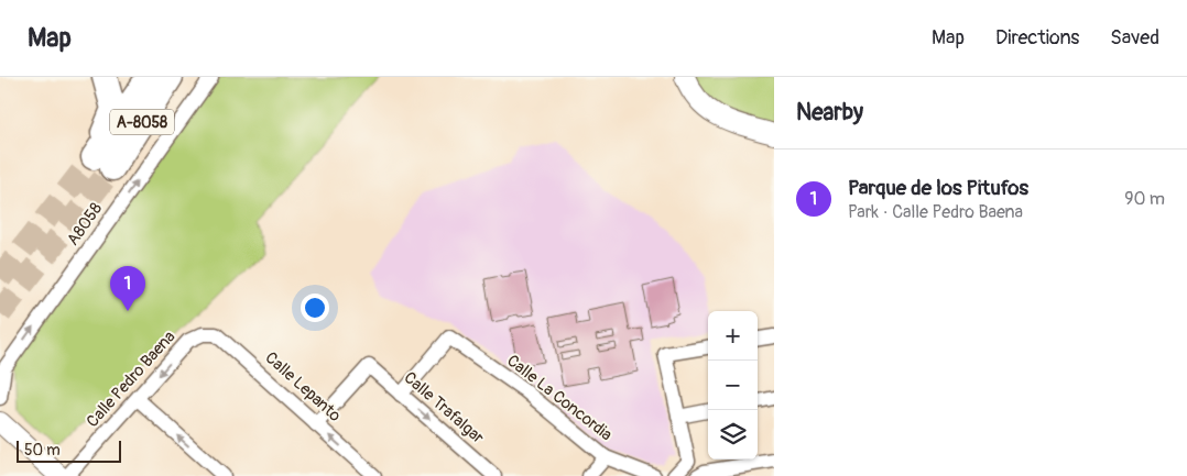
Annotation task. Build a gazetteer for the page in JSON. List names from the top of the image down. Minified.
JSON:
{"streets":{"highway":["A-8058"],"street":["A8058","Calle Pedro Baena","Calle Lepanto","Calle La Concordia","Calle Trafalgar"]},"crossings":[["Calle Pedro Baena","Calle Lepanto"],["Calle Lepanto","Calle Trafalgar"],["Calle La Concordia","Calle Trafalgar"]],"one_way":["A8058","Calle Pedro Baena","Calle Trafalgar"],"scale_bar":"50 m","page":{"header":"Map","nav":["Map","Directions","Saved"],"heading":"Nearby","list":[{"mark":"1","name":"Parque de los Pitufos","note":"Park · Calle Pedro Baena","value":"90 m"}],"pins":"1","map_buttons":["+","−"],"scale":"50 m"}}
